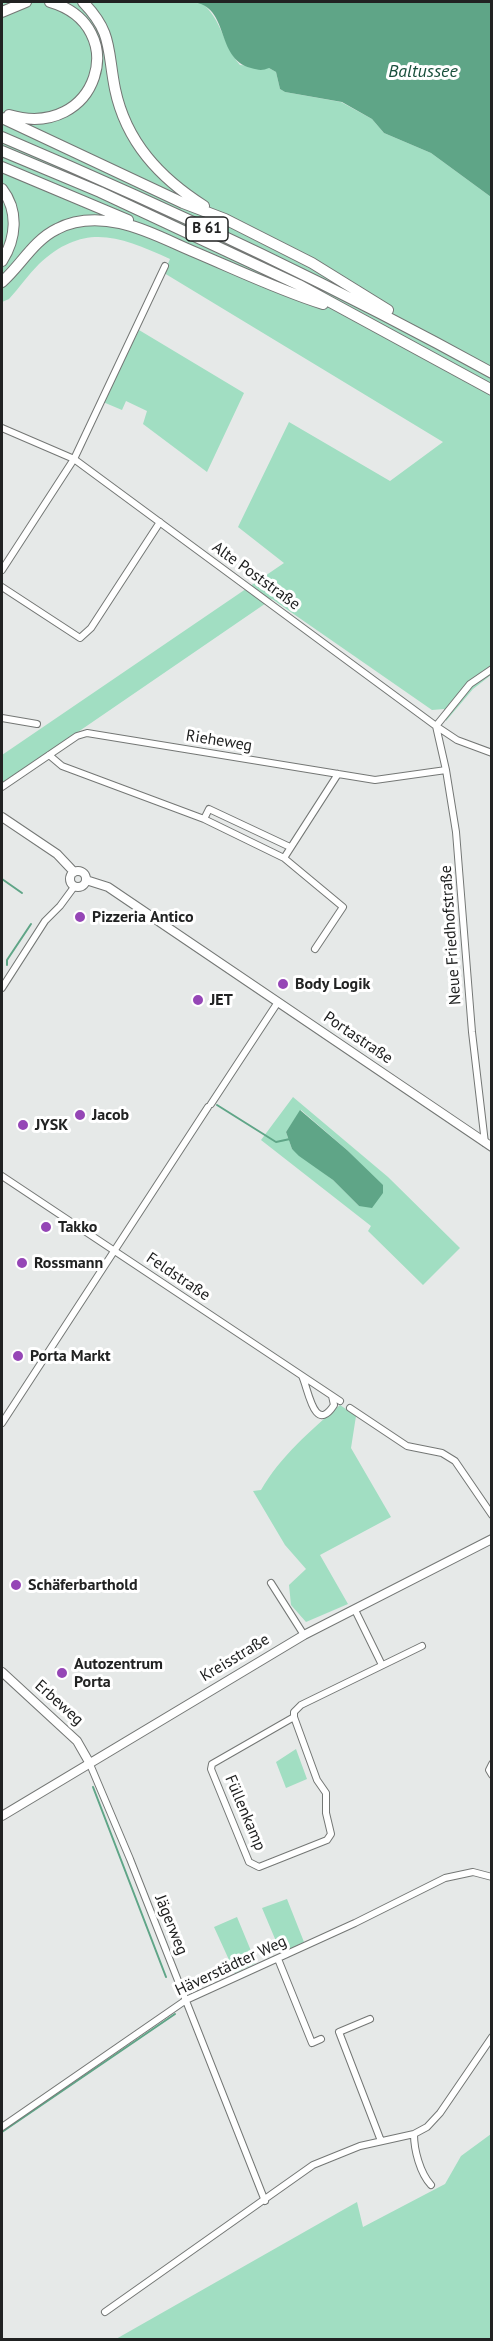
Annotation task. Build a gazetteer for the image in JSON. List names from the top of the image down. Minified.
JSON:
{"streets":{"highway":["B 61"],"main road":["Portastraße","Kreisstraße","Erbeweg"],"street":["Alte Poststraße","Rieheweg","Neue Friedhofstraße","Feldstraße","Füllenkamp","Jägerweg","Häverstädter Weg"]},"crossings":[["Alte Poststraße","Neue Friedhofstraße"],["Rieheweg","Neue Friedhofstraße"],["Neue Friedhofstraße","Portastraße"],["Kreisstraße","Erbeweg"],["Kreisstraße","Jägerweg"],["Erbeweg","Jägerweg"],["Jägerweg","Häverstädter Weg"]],"water":["Baltussee"],"places":["Pizzeria Antico","Body Logik","JET","Jacob","JYSK","Takko","Rossmann","Porta Markt","Schäferbarthold","Autozentrum Porta"]}
